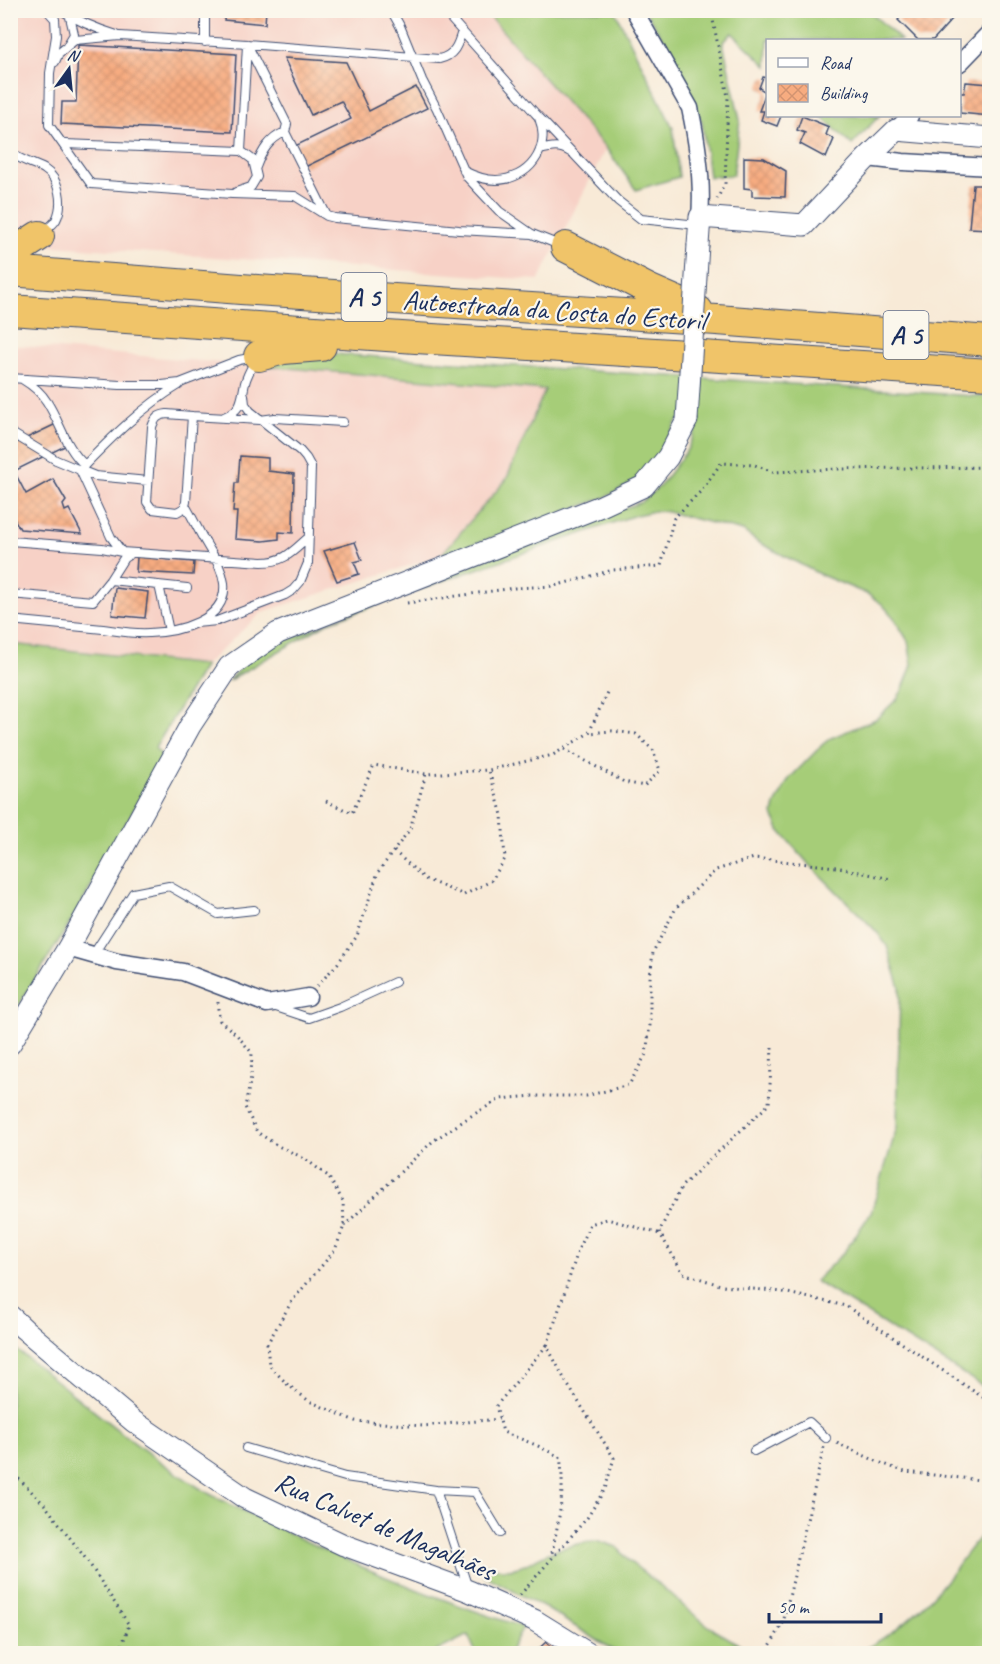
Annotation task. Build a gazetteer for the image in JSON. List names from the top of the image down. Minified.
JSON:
{"streets":{"highway":["A 5","Autoestrada da Costa do Estoril"],"street":["Rua Calvet de Magalhães"]},"legend":["Road","Building"],"scale_bar":"50 m","north":"top"}
